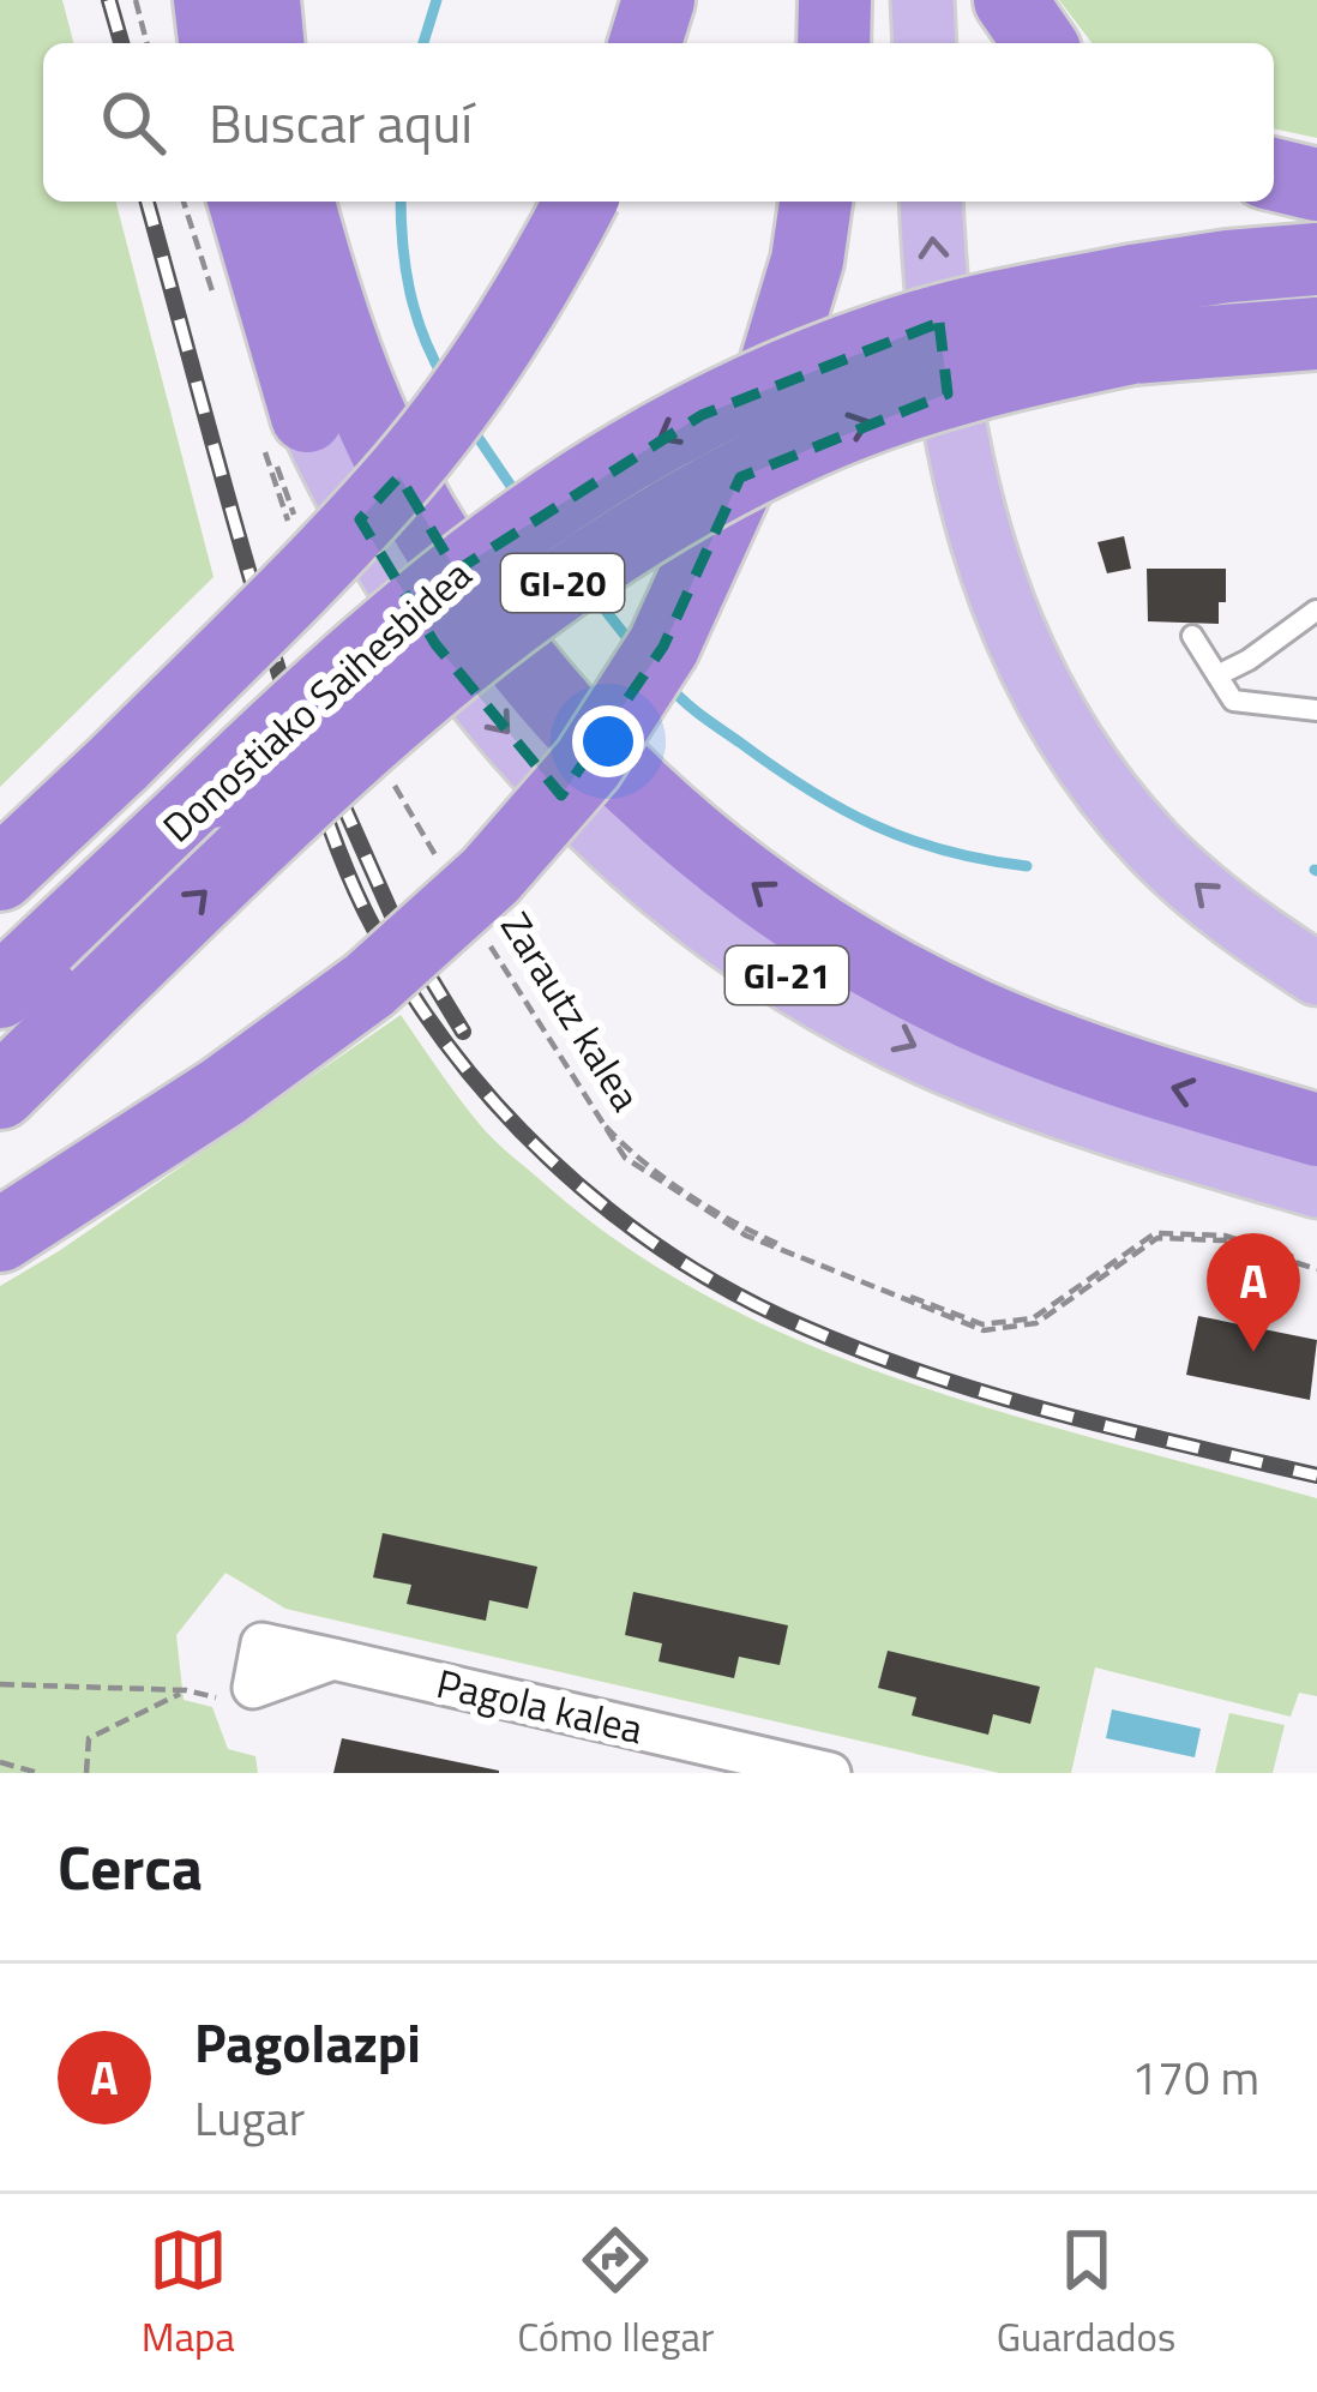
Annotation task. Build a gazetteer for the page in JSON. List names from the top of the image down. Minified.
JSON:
{"streets":{"highway":["GI-20","Donostiako Saihesbidea"],"main road":["GI-21"],"street":["Pagola kalea"],"path":["Zarautz kalea"]},"page":{"search":"Buscar aquí","pins":"A","heading":"Cerca","list":[{"mark":"A","name":"Pagolazpi","note":"Lugar","value":"170 m"}],"nav":["Mapa","Cómo llegar","Guardados"]}}
